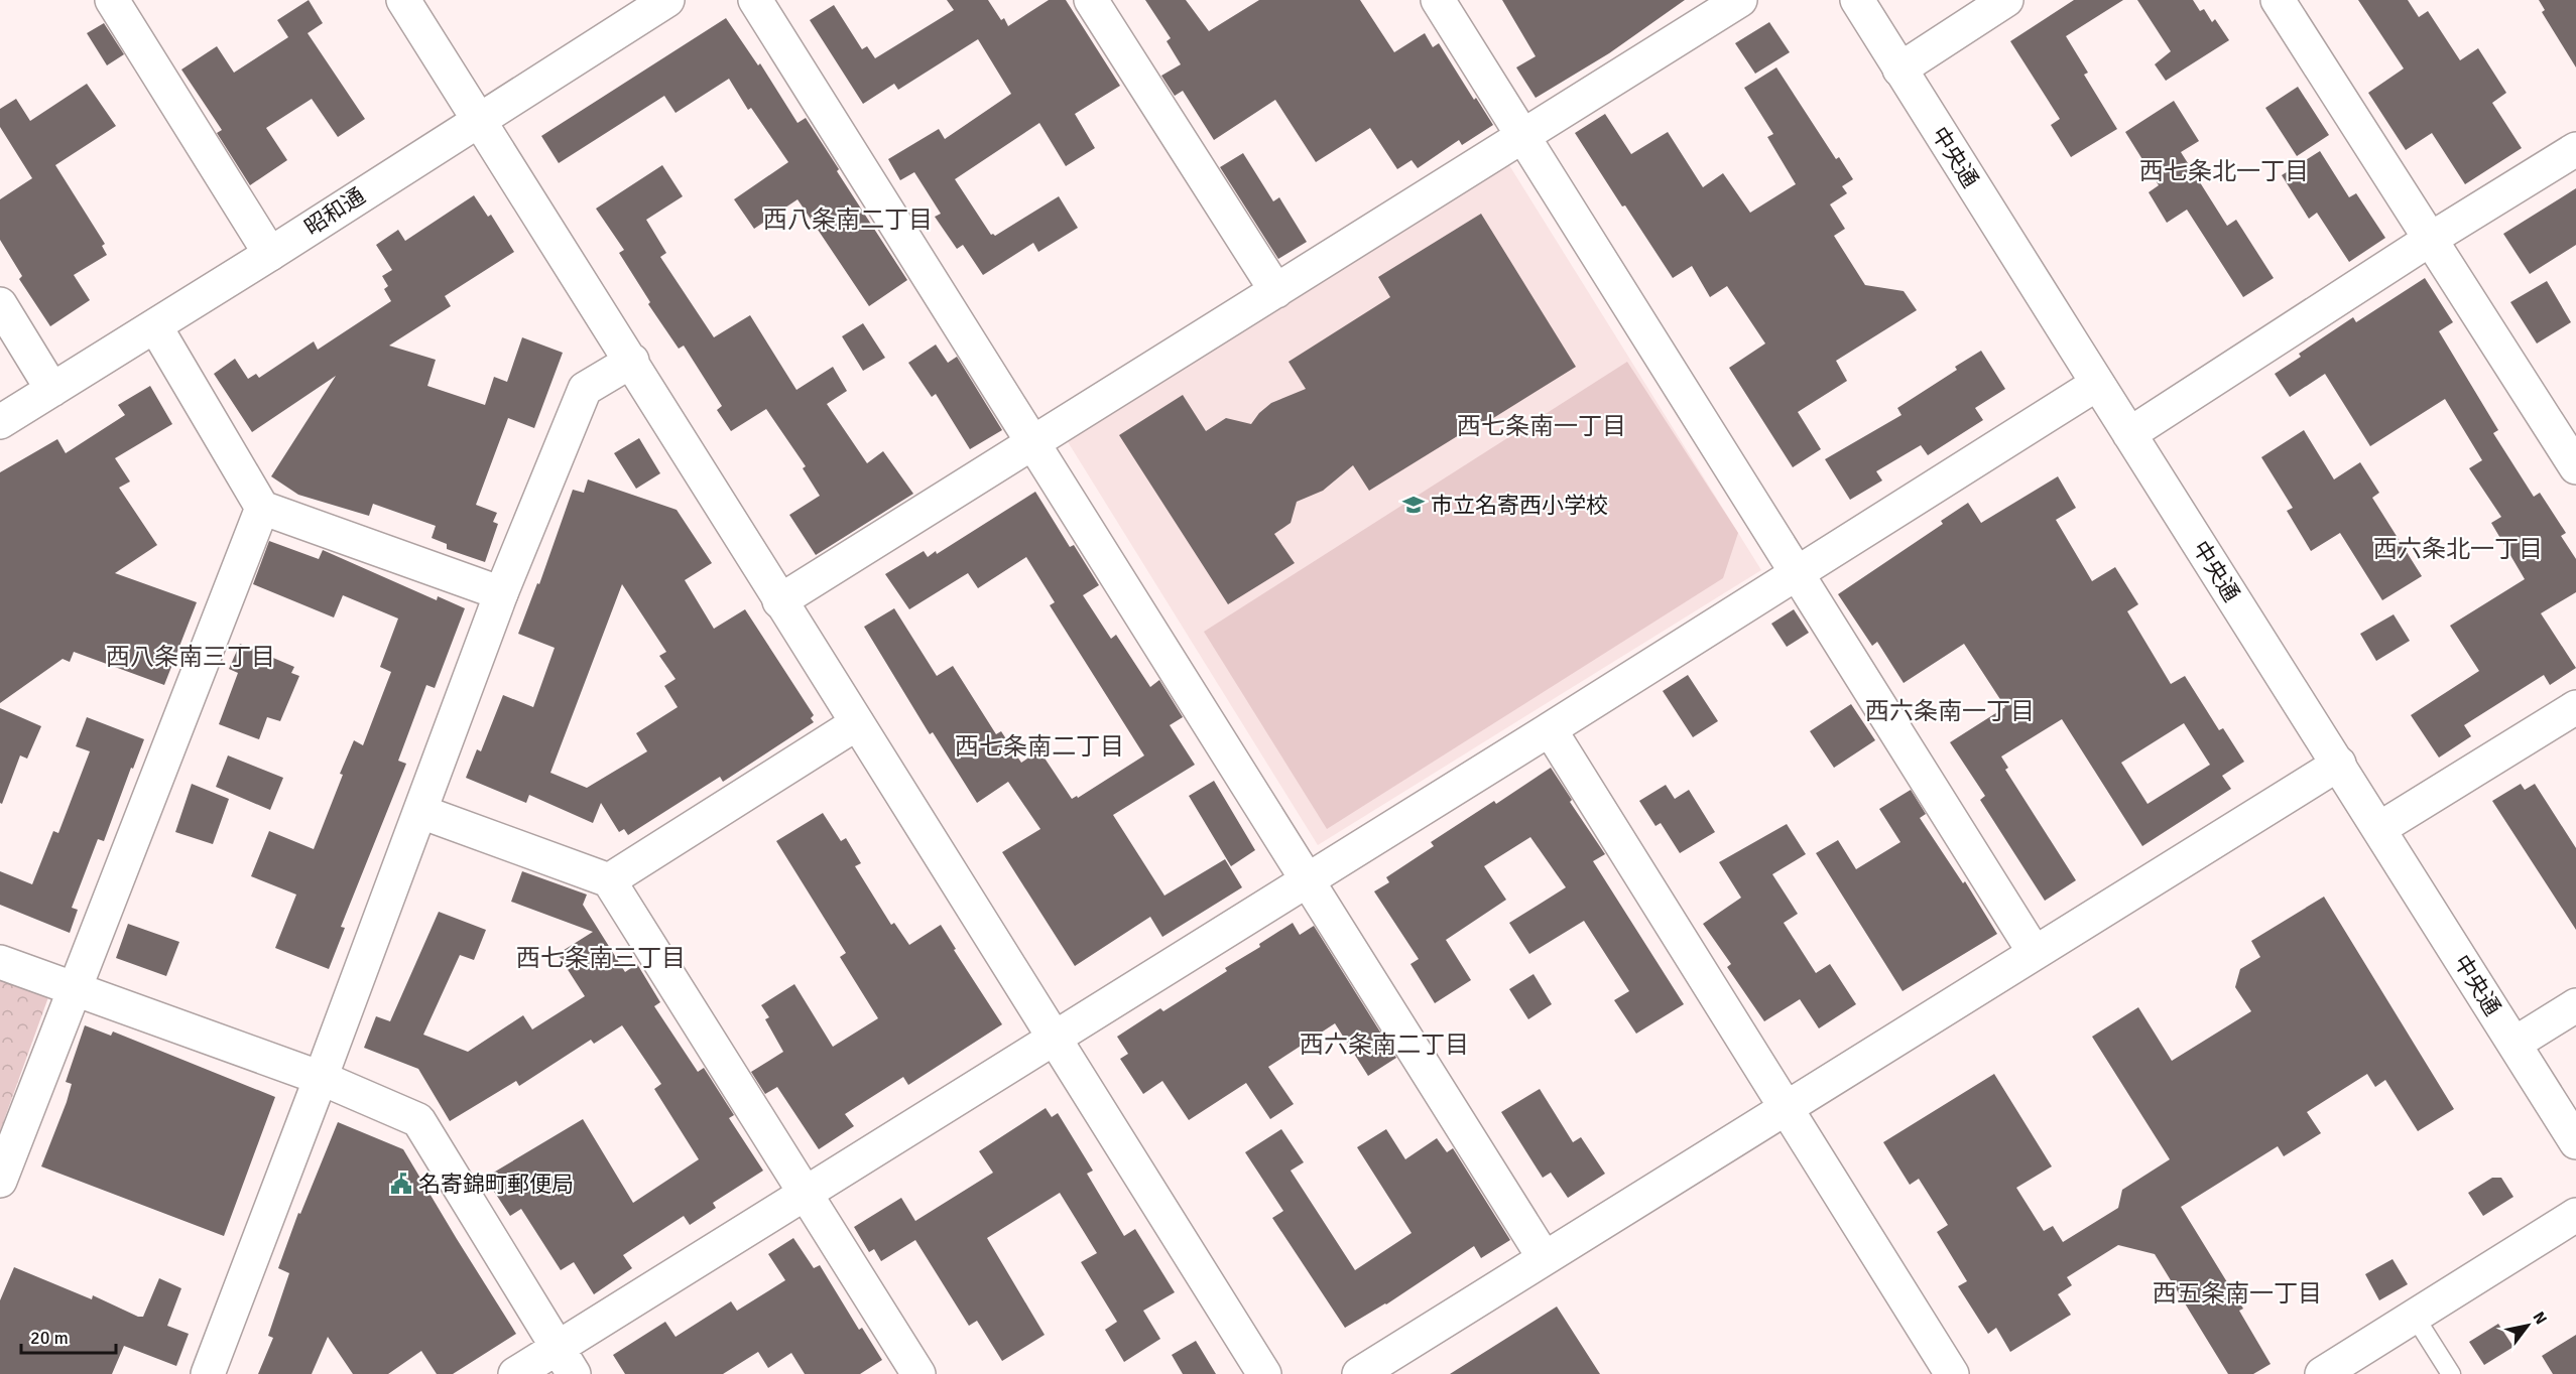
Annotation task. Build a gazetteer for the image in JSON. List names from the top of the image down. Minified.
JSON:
{"streets":{"street":["中央通","昭和通"]},"districts":["西七条北一丁目","西八条南二丁目","西七条南一丁目","西六条北一丁目","西八条南三丁目","西六条南一丁目","西七条南二丁目","西七条南三丁目","西六条南二丁目","西五条南一丁目"],"places":{"school or university":["市立名寄西小学校"],"public building":["名寄錦町郵便局"]},"scale_bar":"20 m","north":"top right"}
